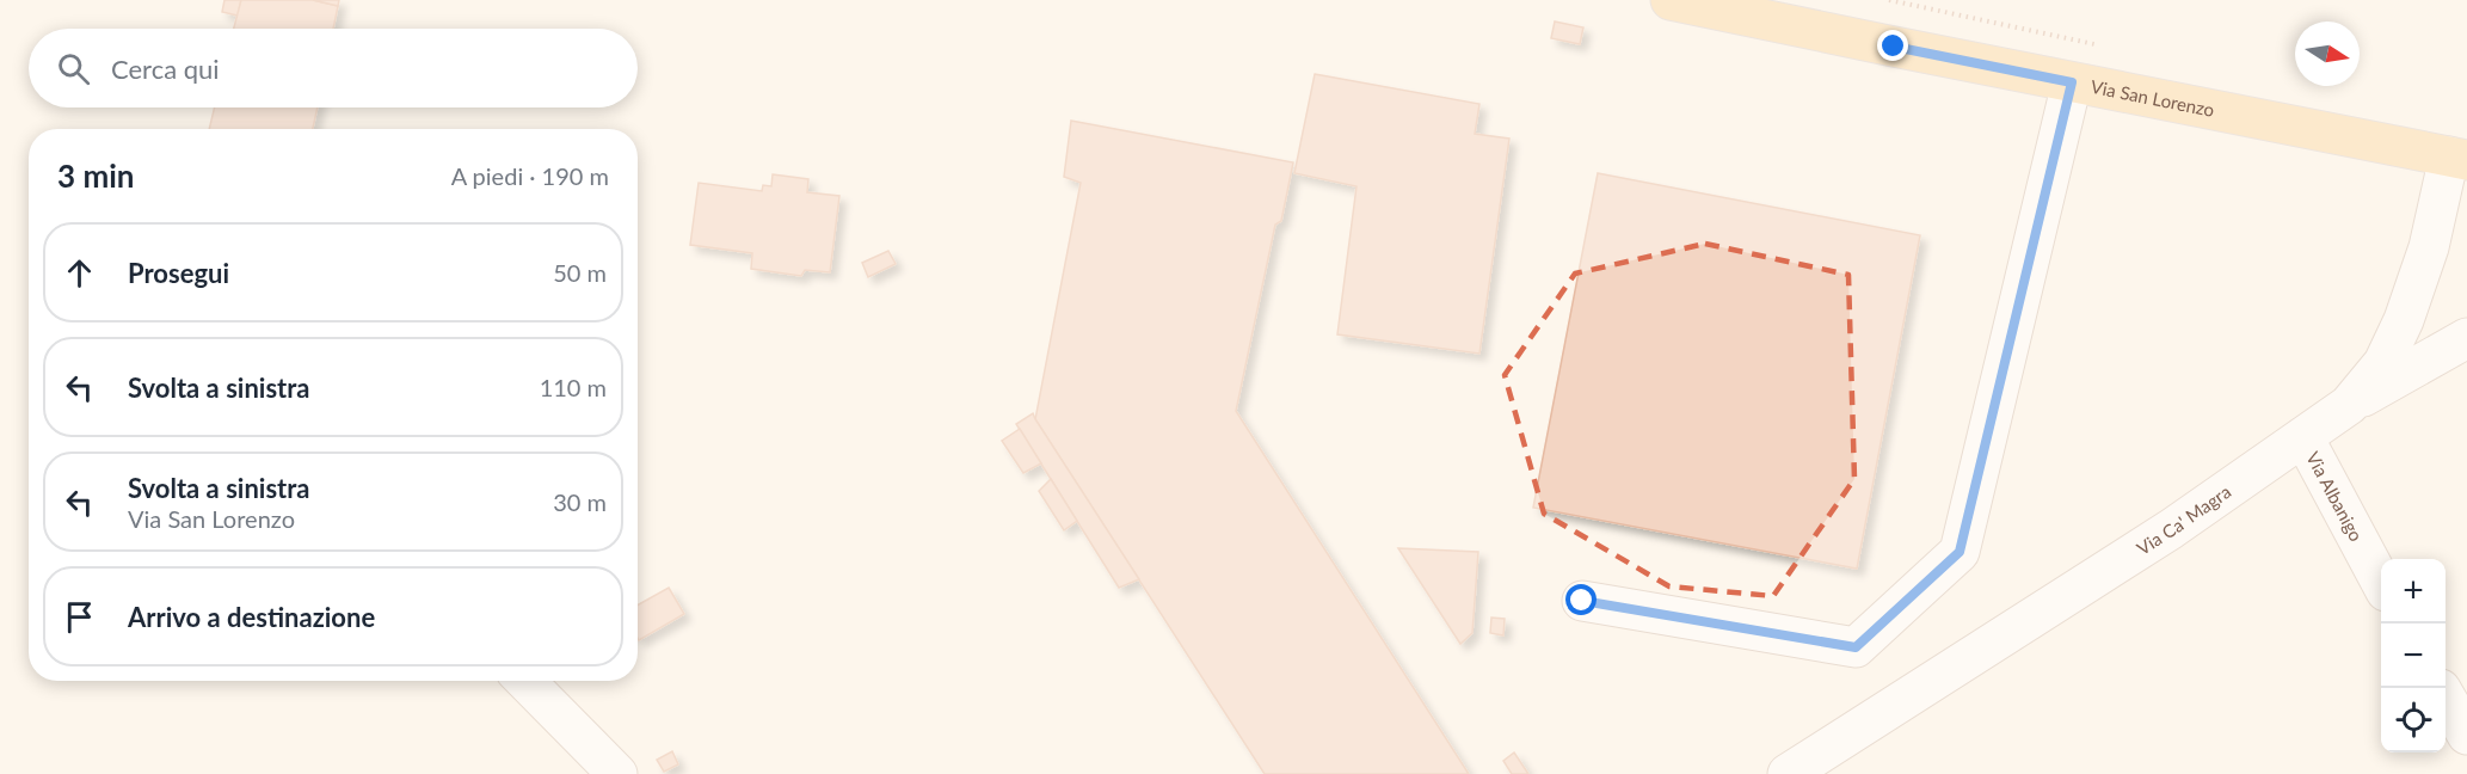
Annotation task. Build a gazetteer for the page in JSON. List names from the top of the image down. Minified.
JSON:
{"streets":{"main road":["Via San Lorenzo"],"street":["Via Albanigo","Via Ca' Magra"]},"crossings":[["Via San Lorenzo","Via Ca' Magra"],["Via Albanigo","Via Ca' Magra"]],"north":"right","page":{"search":"Cerca qui","heading":["3 min","A piedi · 190 m"],"list":[["Prosegui","50 m"],["Svolta a sinistra","110 m"],["Svolta a sinistra","Via San Lorenzo","30 m"],"Arrivo a destinazione"],"map_buttons":["+","−"]}}
